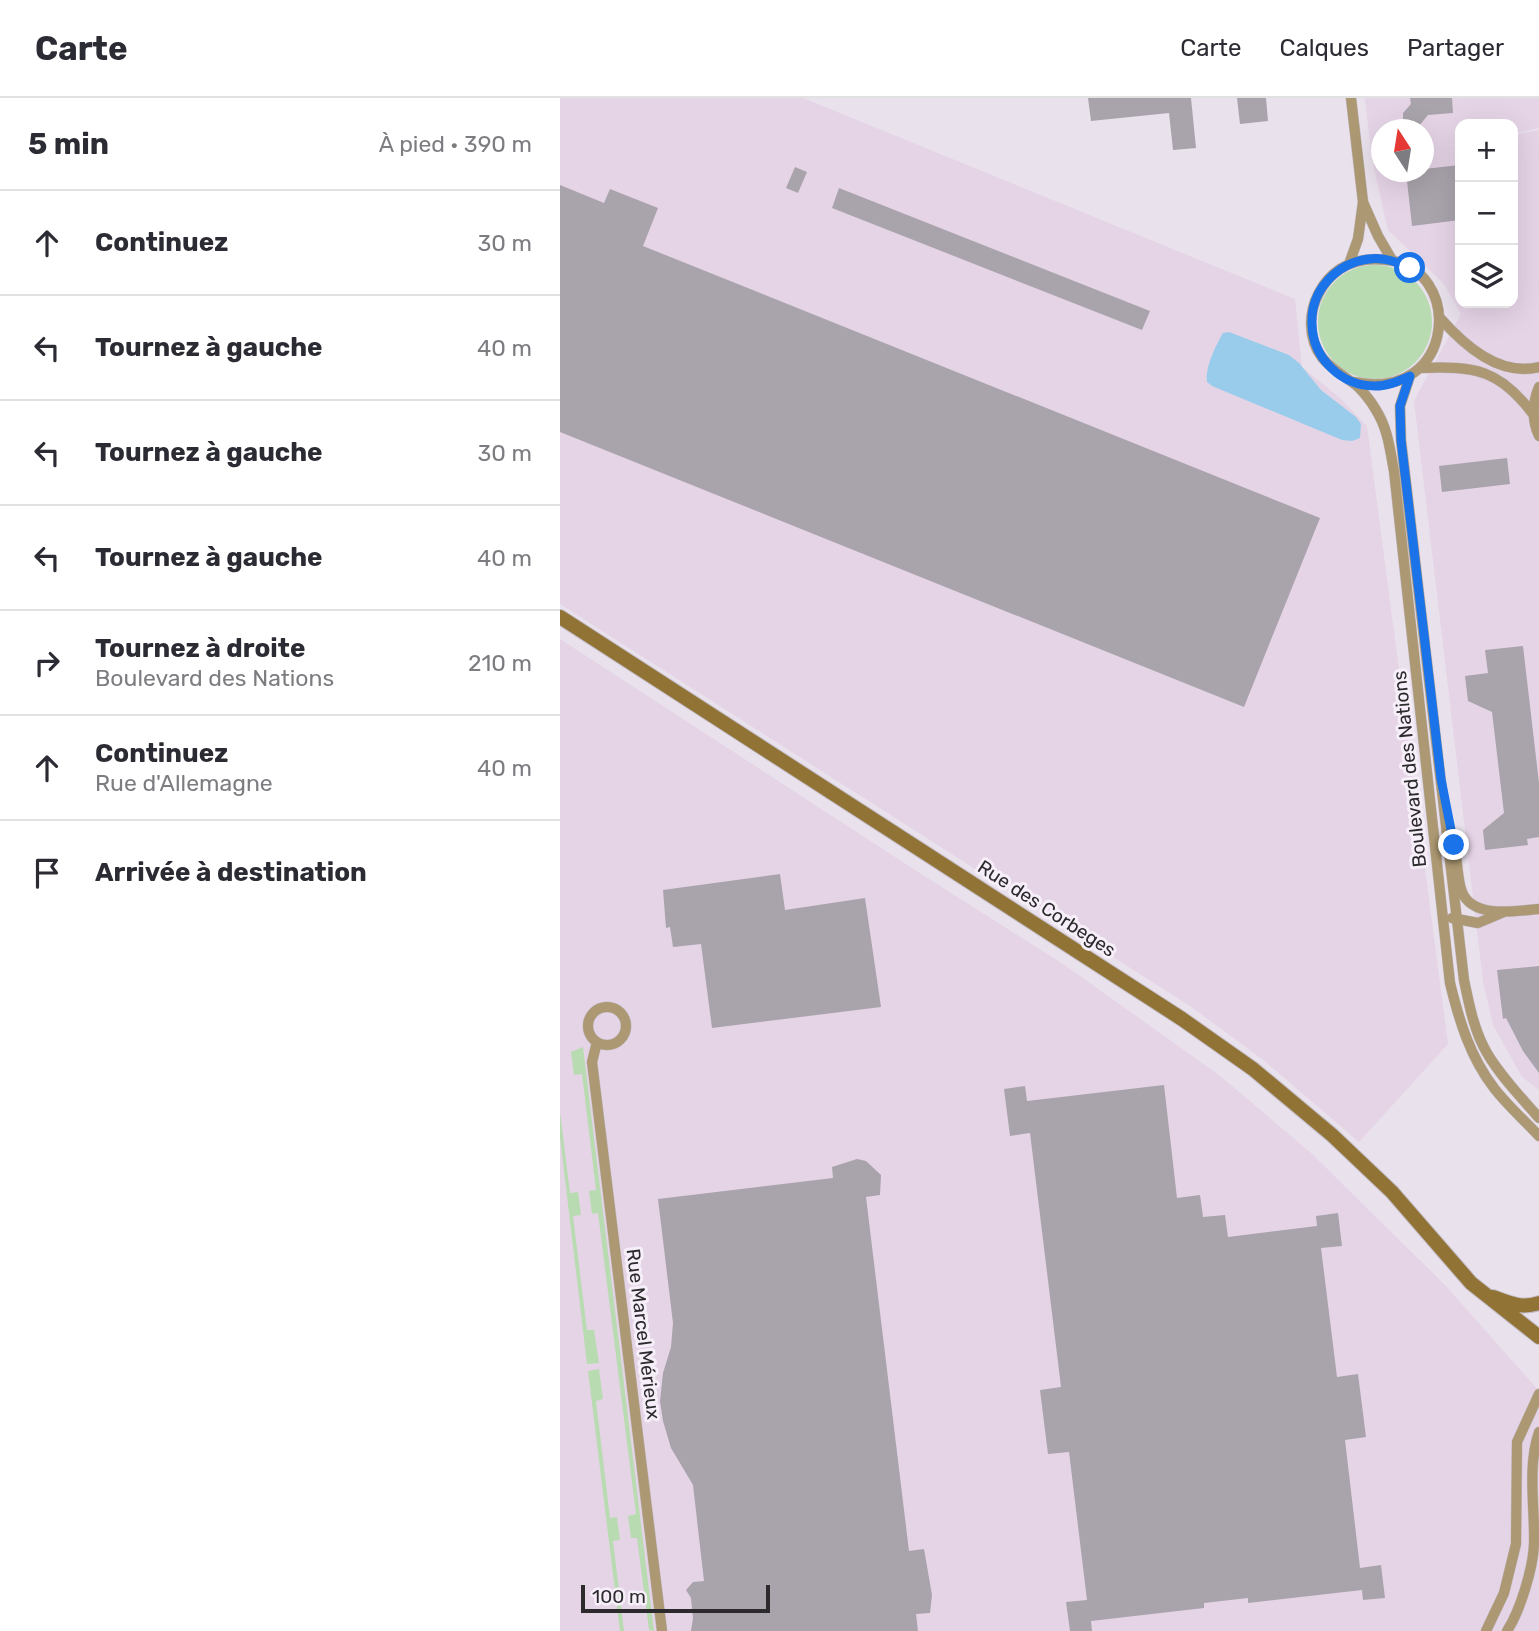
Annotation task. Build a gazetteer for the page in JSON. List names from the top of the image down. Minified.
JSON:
{"streets":{"street":["Boulevard des Nations","Rue des Corbeges","Rue Marcel Mérieux"]},"scale_bar":"100 m","north":"top","page":{"header":"Carte","nav":["Carte","Calques","Partager"],"heading":["5 min","À pied · 390 m"],"map_buttons":["+","−"],"list":[["Continuez","30 m"],["Tournez à gauche","40 m"],["Tournez à gauche","30 m"],["Tournez à gauche","40 m"],["Tournez à droite","Boulevard des Nations","210 m"],["Continuez","Rue d'Allemagne","40 m"],"Arrivée à destination"],"scale":"100 m"}}
